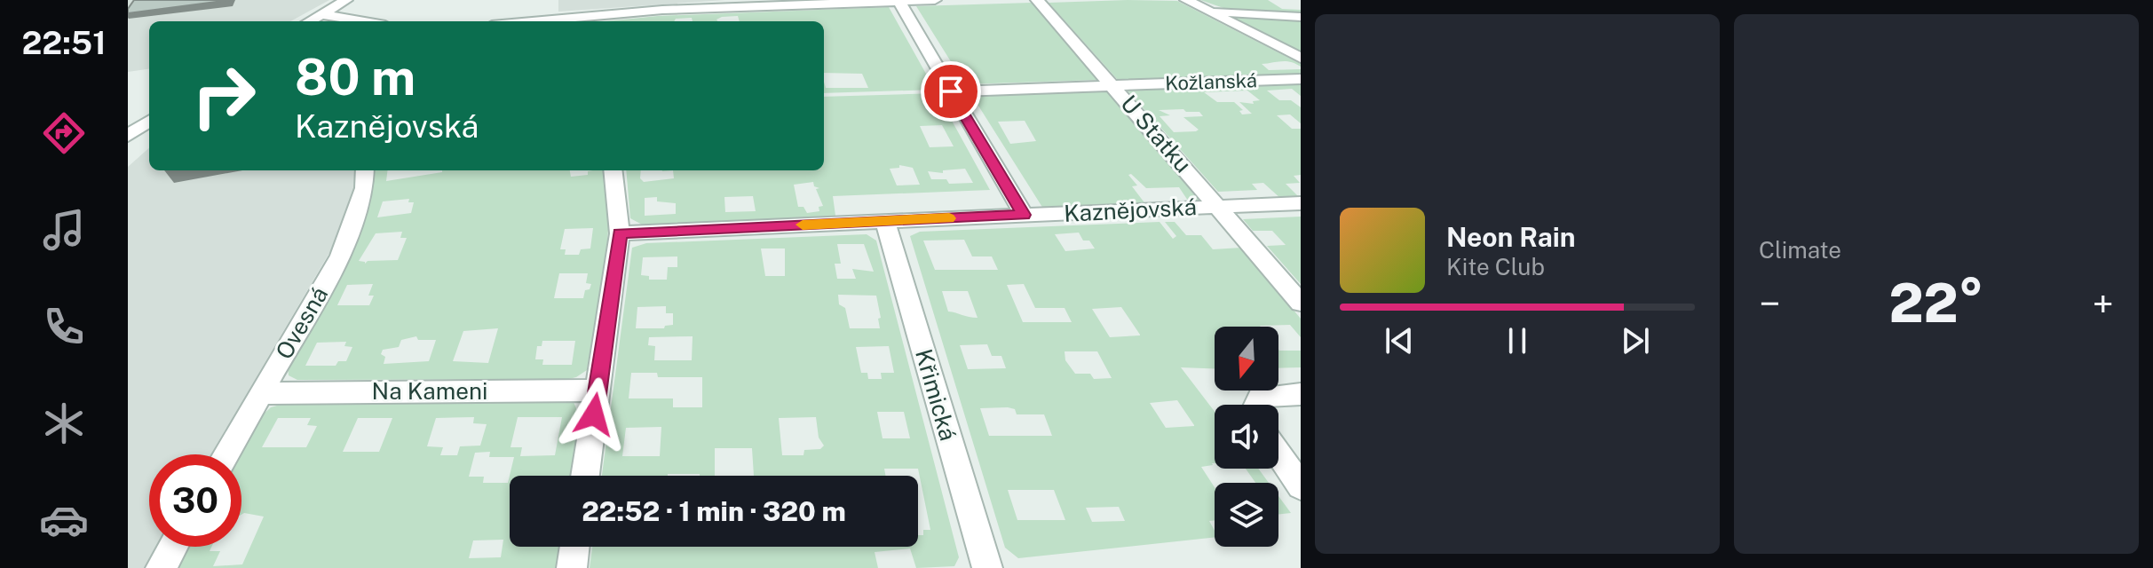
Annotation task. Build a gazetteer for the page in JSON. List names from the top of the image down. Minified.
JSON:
{"streets":{"street":["Kožlanská","U Statku","Kaznějovská","Ovesná","Na Kameni","Křimická"]},"crossings":[["Kožlanská","U Statku"],["U Statku","Kaznějovská"],["Kaznějovská","Křimická"],["Ovesná","Na Kameni"]],"north":"bottom","page":{"tabs":"22:51","tile":"Climate","turn":["80 m","Kaznějovská"],"song":["Neon Rain","Kite Club"],"heat":["−","22°","+"],"limit":"30","trip":"22:52 · 1 min · 320 m"}}
